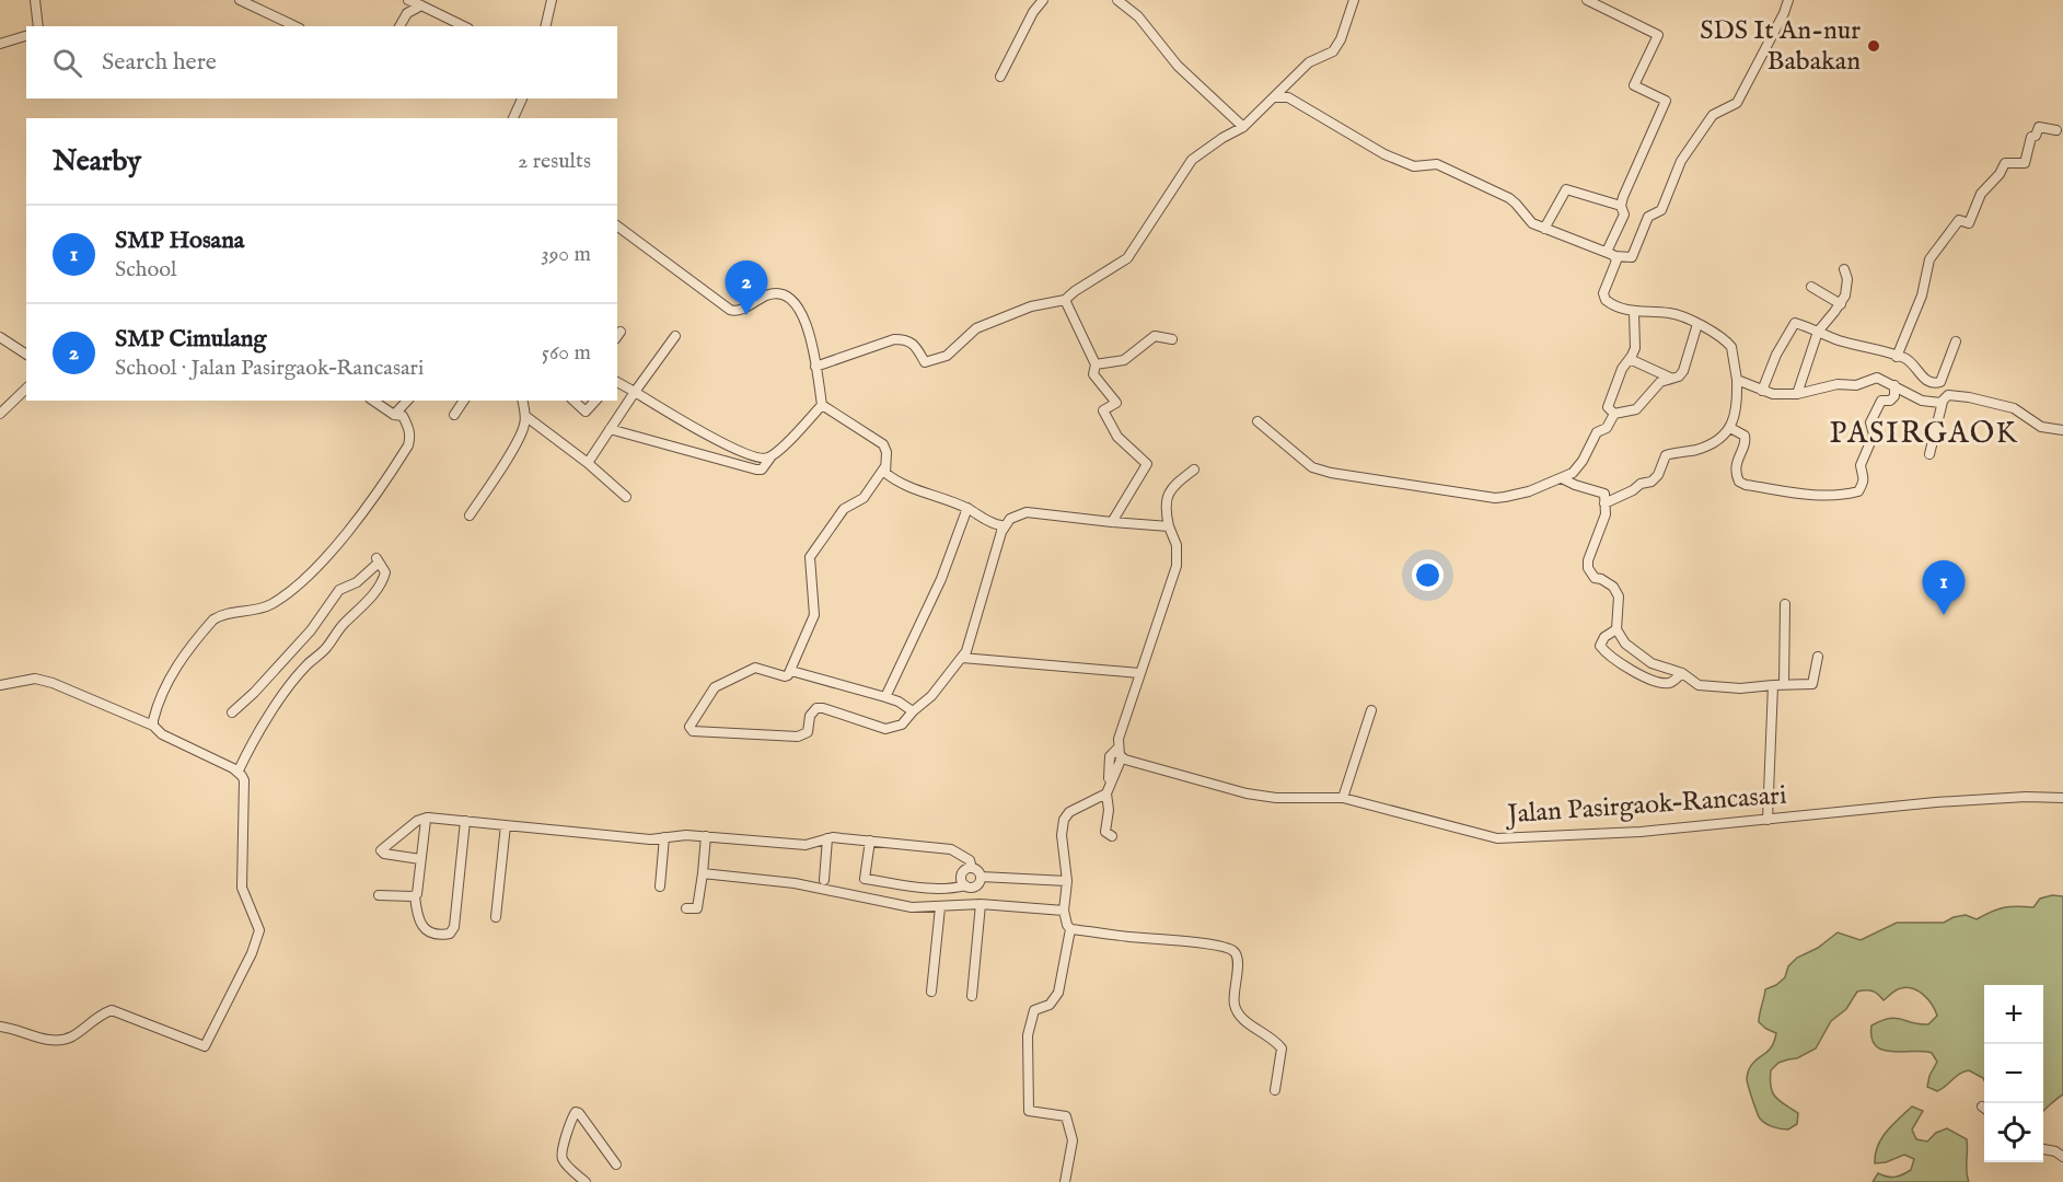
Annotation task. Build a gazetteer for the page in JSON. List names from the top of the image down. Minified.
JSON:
{"streets":{"street":["Jalan Pasirgaok–Rancasari"]},"districts":["PASIRGAOK"],"places":["SDS It An-nur Babakan"],"page":{"search":"Search here","heading":["Nearby","2 results"],"list":[{"mark":"1","name":"SMP Hosana","note":"School","value":"390 m"},{"mark":"2","name":"SMP Cimulang","note":"School · Jalan Pasirgaok–Rancasari","value":"560 m"}],"pins":["2","1"],"map_buttons":["+","−"]}}
